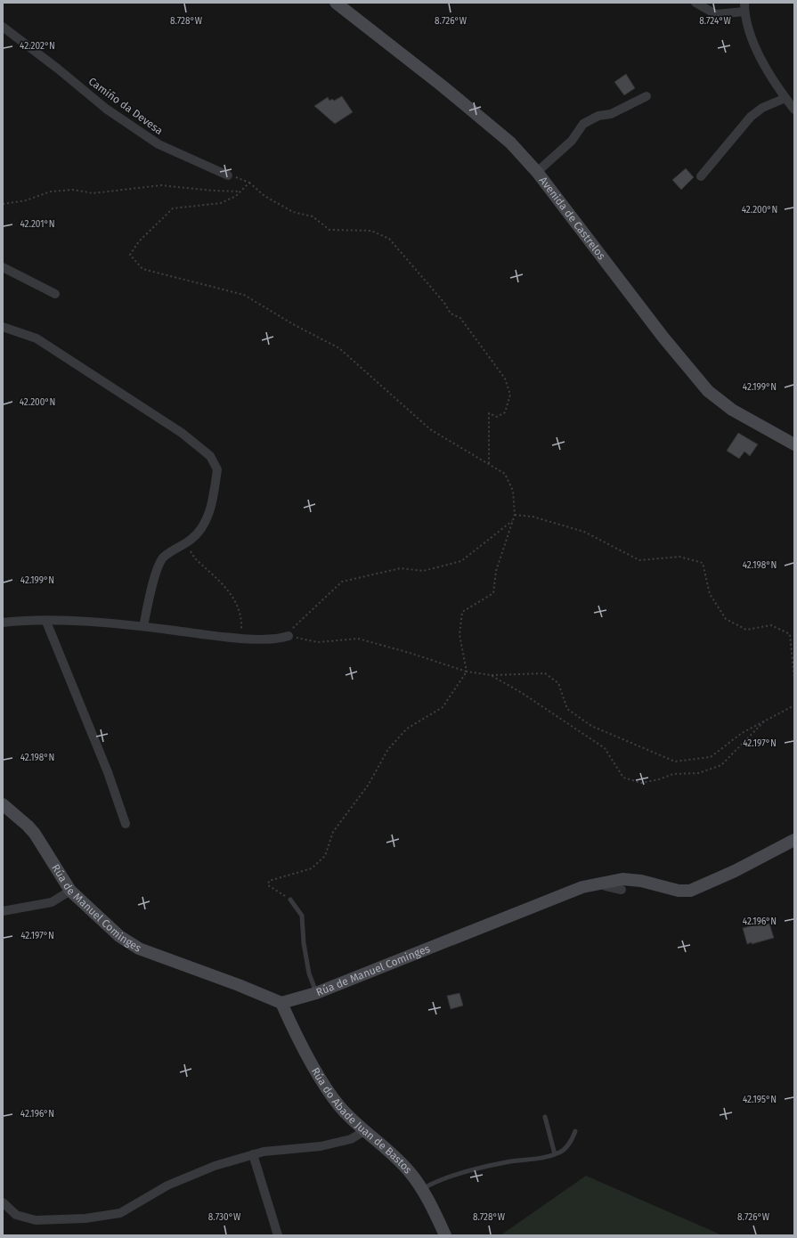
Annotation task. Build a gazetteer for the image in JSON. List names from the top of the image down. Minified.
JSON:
{"streets":{"street":["Camiño da Devesa","Avenida de Castrelos","Rúa de Manuel Cominges","Rúa do Abade Juan de Bastos"]},"crossings":[["Rúa de Manuel Cominges","Rúa do Abade Juan de Bastos"]],"coordinates":["8.728°W","8.726°W","8.724°W","42.202°N","42.200°N","42.201°N","42.199°N","42.198°N","42.197°N","42.196°N","42.195°N","8.730°W"]}
